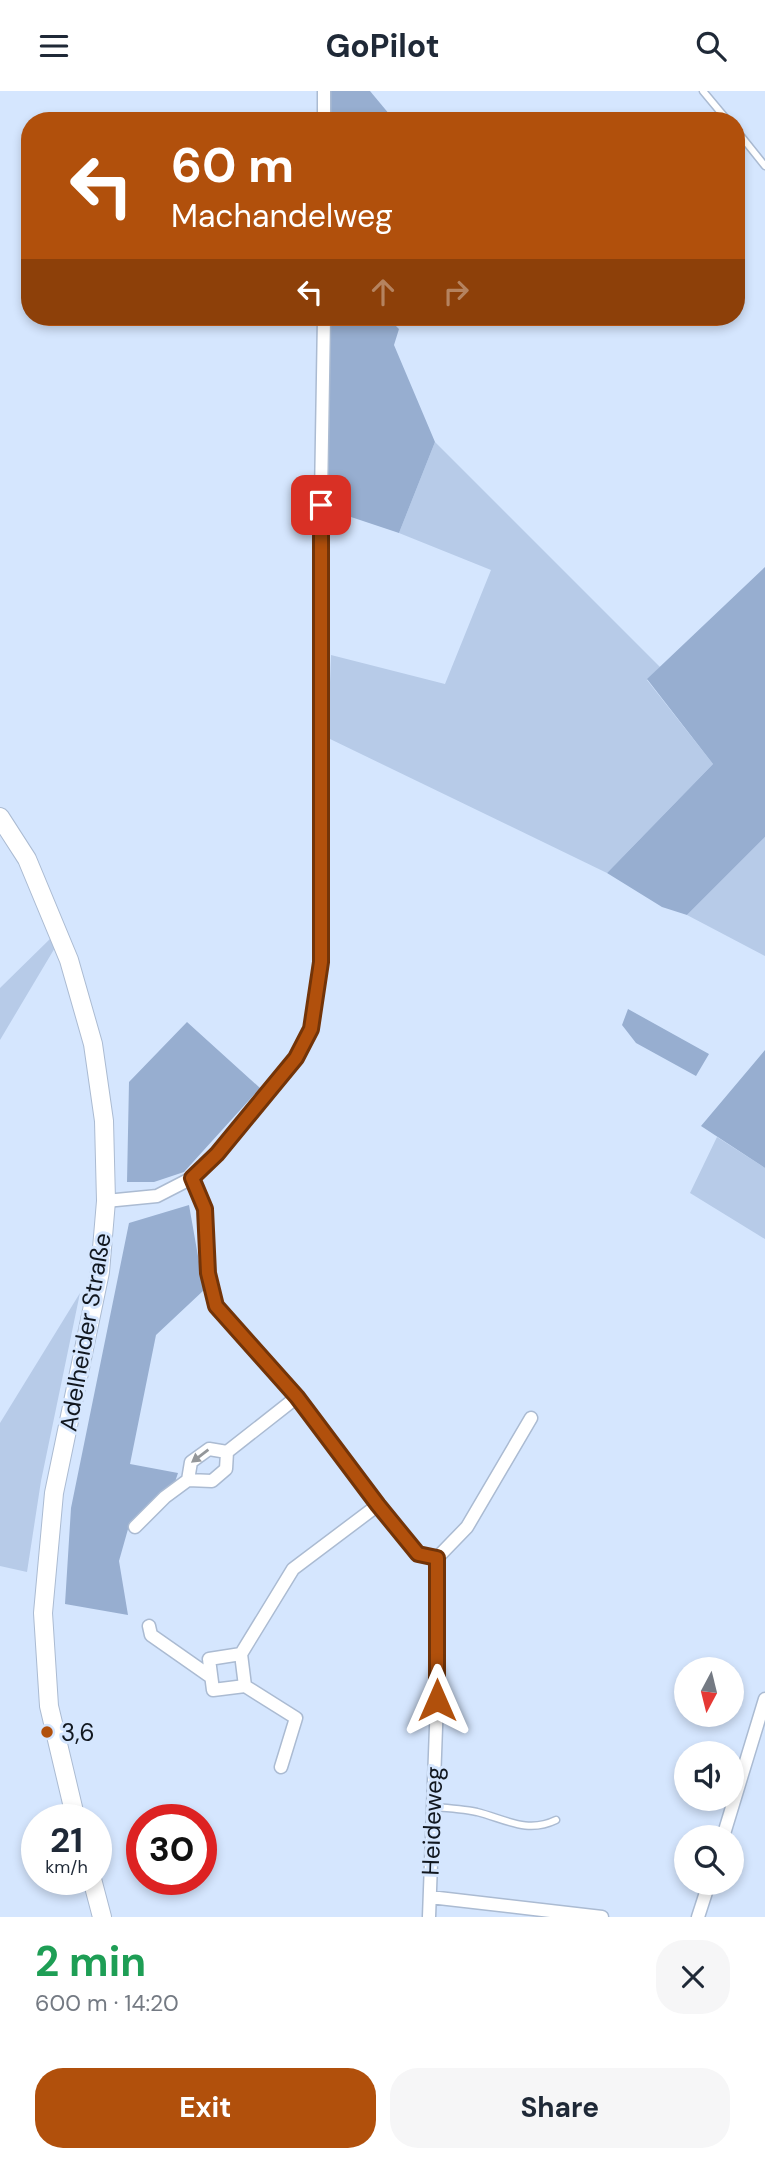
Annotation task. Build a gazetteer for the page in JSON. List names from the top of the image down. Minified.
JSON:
{"streets":{"street":["Adelheider Straße","Heideweg"]},"places":["3,6"],"north":"bottom","page":{"header":"GoPilot","turn":["60 m","Machandelweg"],"speed":"21 km/h","limit":"30","heading":["2 min","600 m · 14:20"],"buttons":["Exit","Share"]}}
